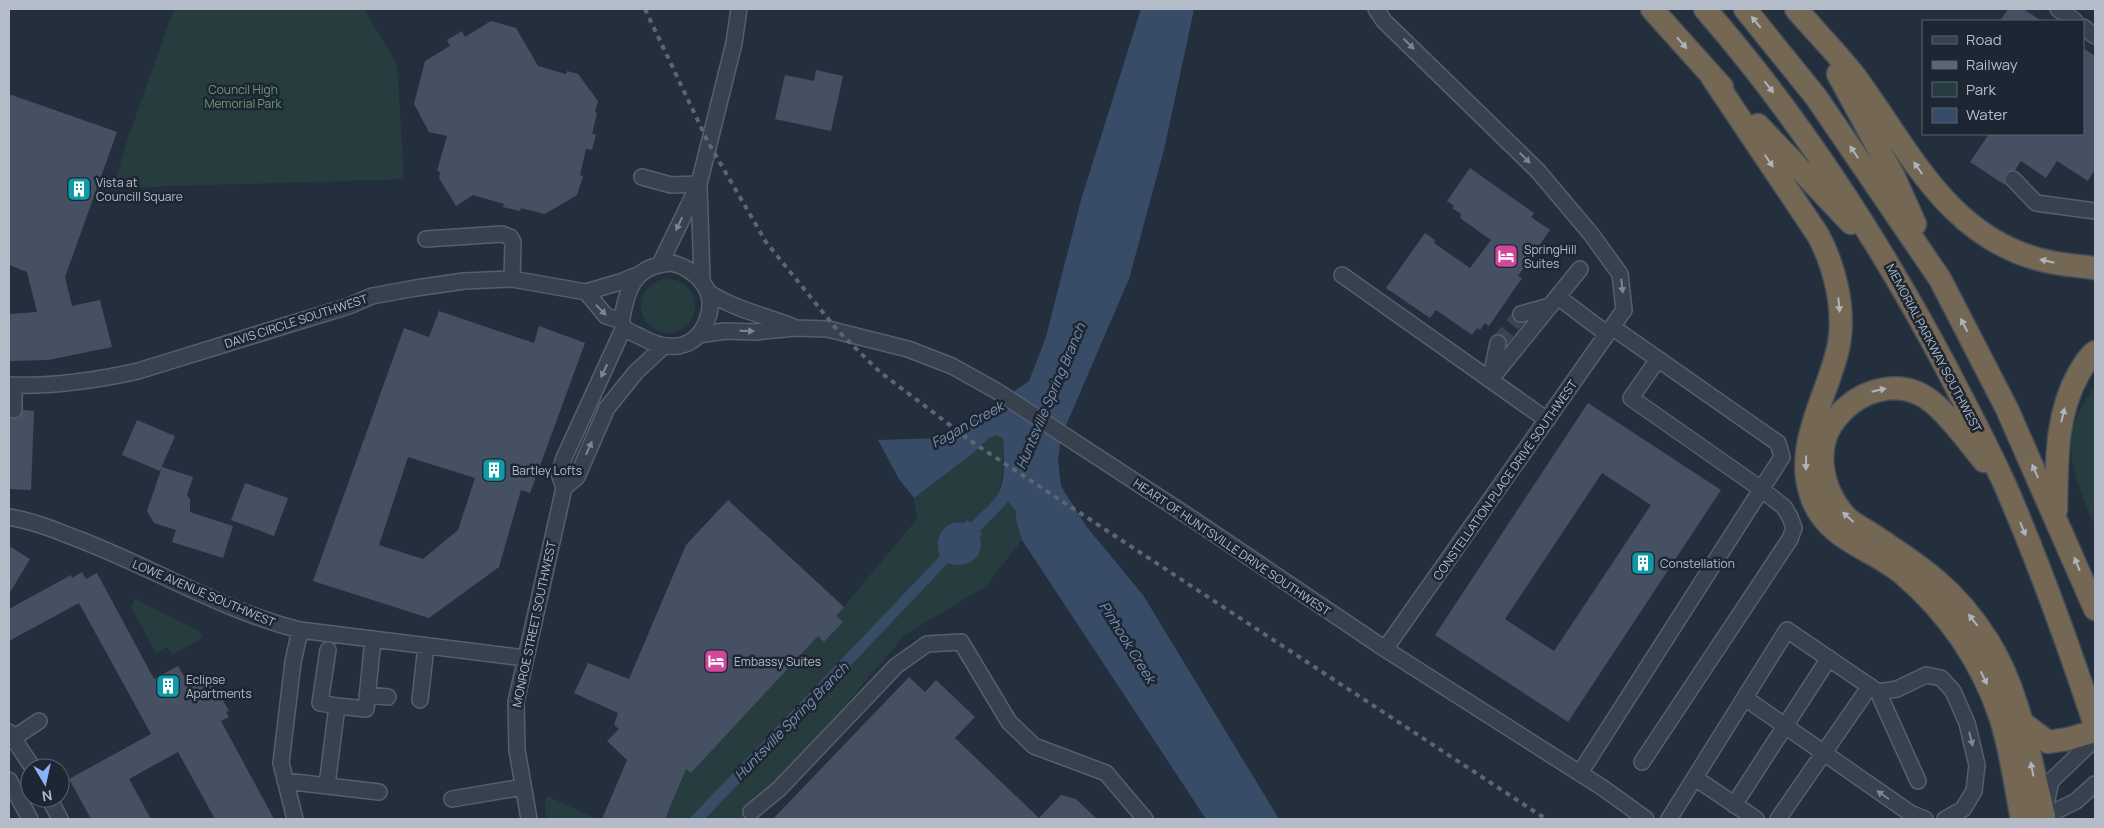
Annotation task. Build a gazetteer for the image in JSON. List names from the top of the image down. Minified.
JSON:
{"streets":{"highway":["MEMORIAL PARKWAY SOUTHWEST"],"street":["DAVIS CIRCLE SOUTHWEST","CONSTELLATION PLACE DRIVE SOUTHWEST","HEART OF HUNTSVILLE DRIVE SOUTHWEST","LOWE AVENUE SOUTHWEST","MONROE STREET SOUTHWEST"]},"crossings":[["CONSTELLATION PLACE DRIVE SOUTHWEST","HEART OF HUNTSVILLE DRIVE SOUTHWEST"],["HEART OF HUNTSVILLE DRIVE SOUTHWEST","MONROE STREET SOUTHWEST"],["LOWE AVENUE SOUTHWEST","MONROE STREET SOUTHWEST"]],"one_way":["CONSTELLATION PLACE DRIVE SOUTHWEST"],"water":["Huntsville Spring Branch","Fagan Creek","Pinhook Creek"],"parks":["Council High Memorial Park"],"places":{"building":["Vista at Councill Square","Bartley Lofts","Constellation","Eclipse Apartments"],"hotel":["SpringHill Suites","Embassy Suites"]},"legend":["Road","Railway","Park","Water"],"north":"bottom"}
